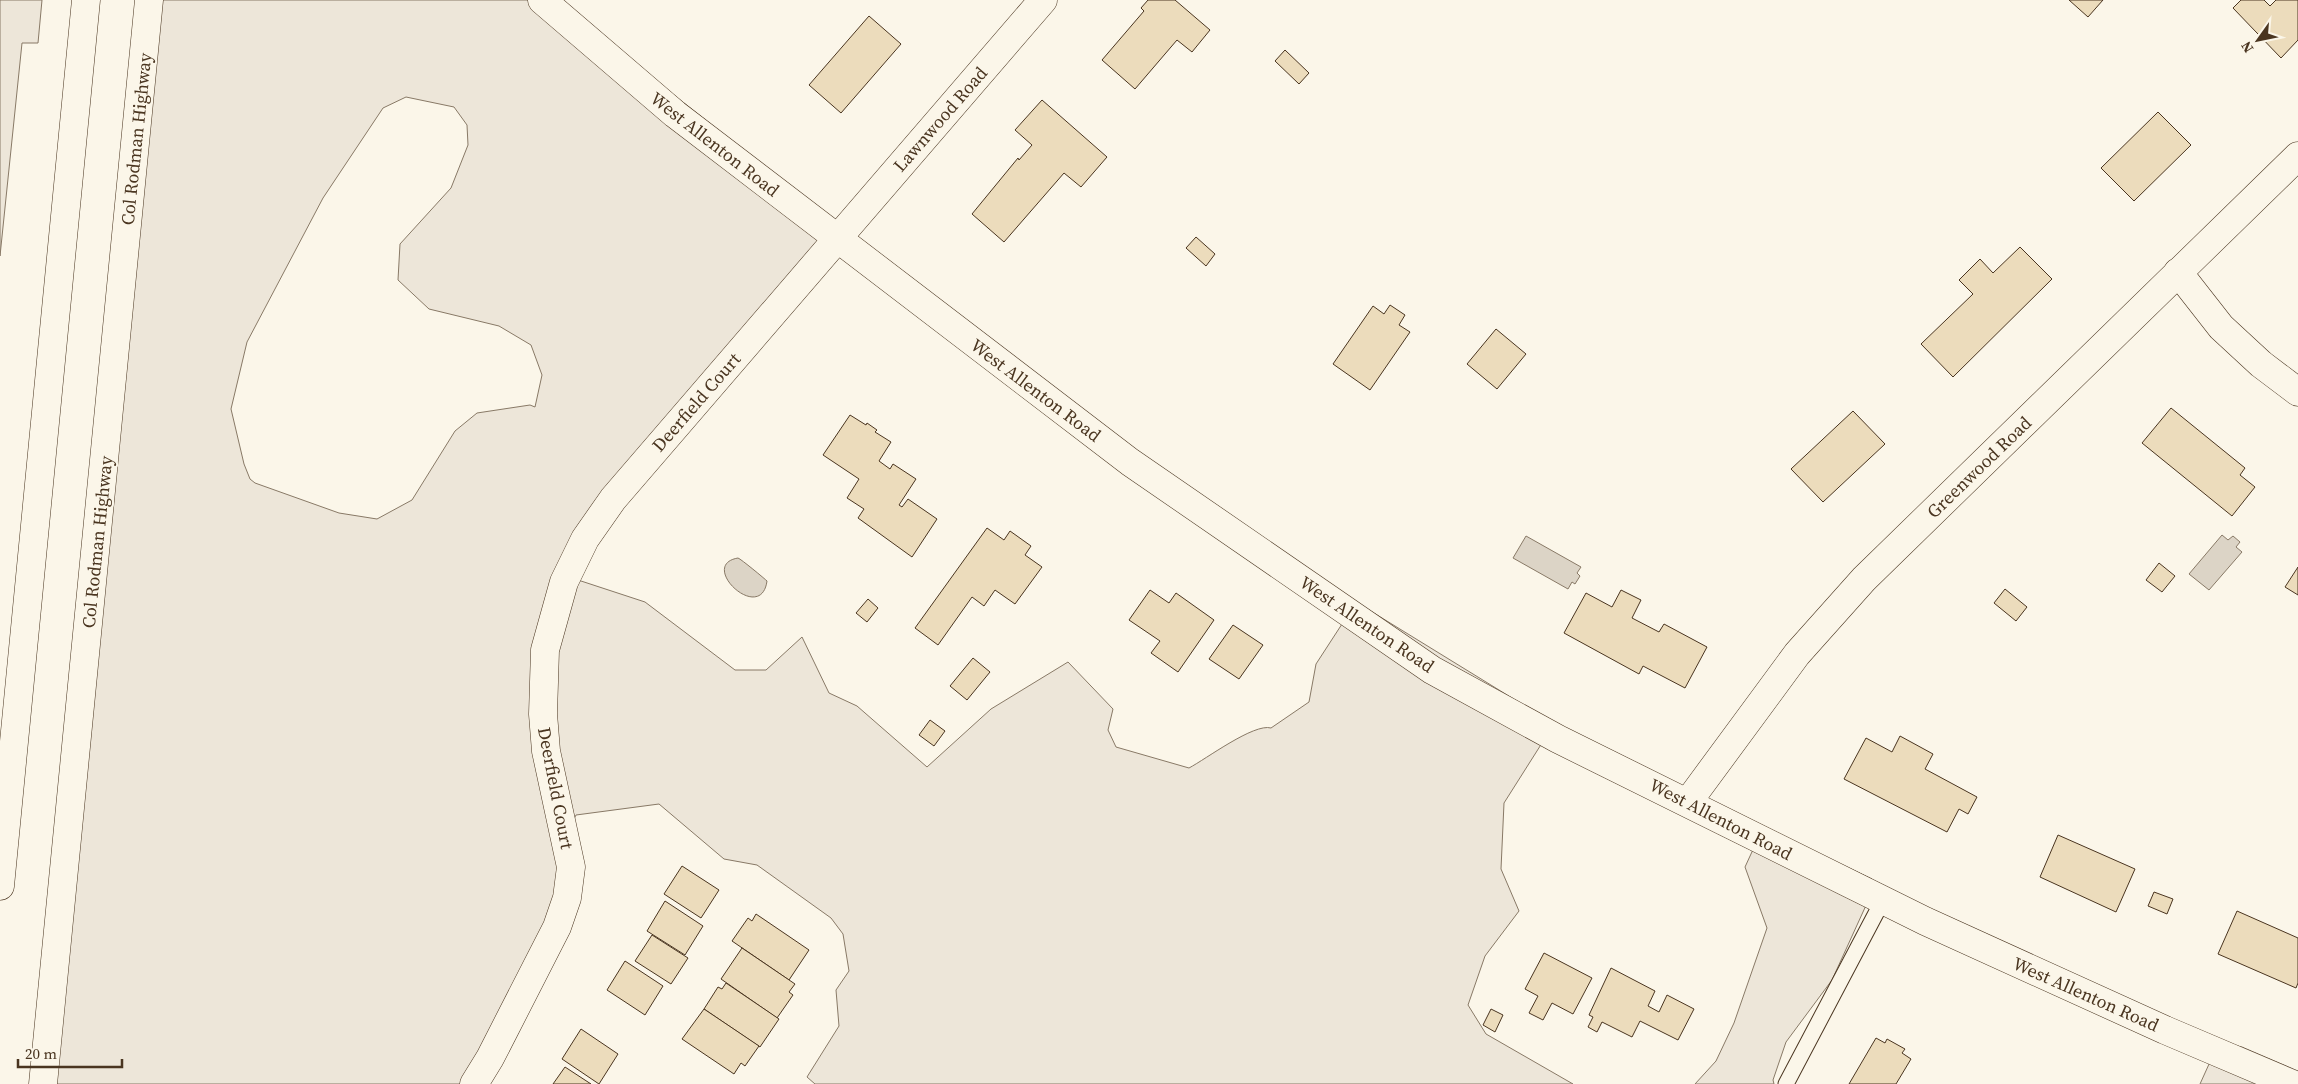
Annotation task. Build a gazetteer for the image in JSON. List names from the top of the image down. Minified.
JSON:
{"streets":{"main road":["Lawnwood Road","Col Rodman Highway","West Allenton Road","Deerfield Court","Greenwood Road"]},"crossings":[["Lawnwood Road","West Allenton Road"],["Lawnwood Road","Deerfield Court"],["West Allenton Road","Deerfield Court"],["West Allenton Road","Greenwood Road"]],"scale_bar":"20 m","north":"bottom left"}
